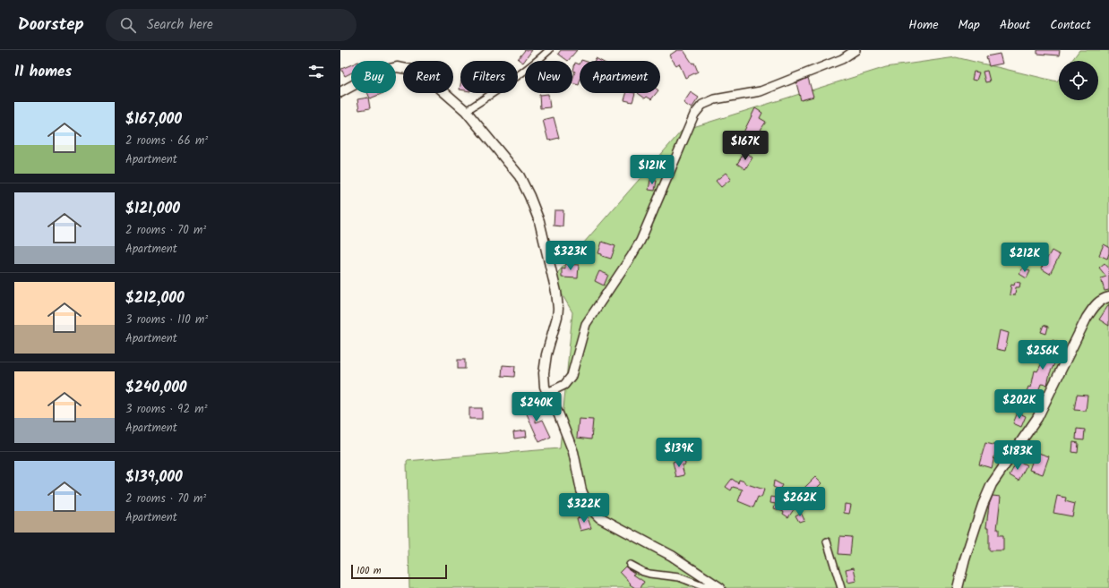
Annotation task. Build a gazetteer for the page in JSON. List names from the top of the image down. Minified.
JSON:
{"scale_bar":"100 m","page":{"header":"Doorstep","search":"Search here","nav":["Home","Map","About","Contact"],"heading":"11 homes","chip":["Buy","Rent","Filters","New","Apartment"],"list":[{"name":"$167,000","note":"2 rooms · 66 m² · Apartment"},{"name":"$121,000","note":"2 rooms · 70 m² · Apartment"},{"name":"$212,000","note":"3 rooms · 110 m² · Apartment"},{"name":"$240,000","note":"3 rooms · 92 m² · Apartment"},{"name":"$139,000","note":"2 rooms · 70 m² · Apartment"}],"price":["$167K","$121K","$323K","$212K","$256K","$202K","$240K","$139K","$183K","$262K","$322K"],"scale":"100 m"}}
